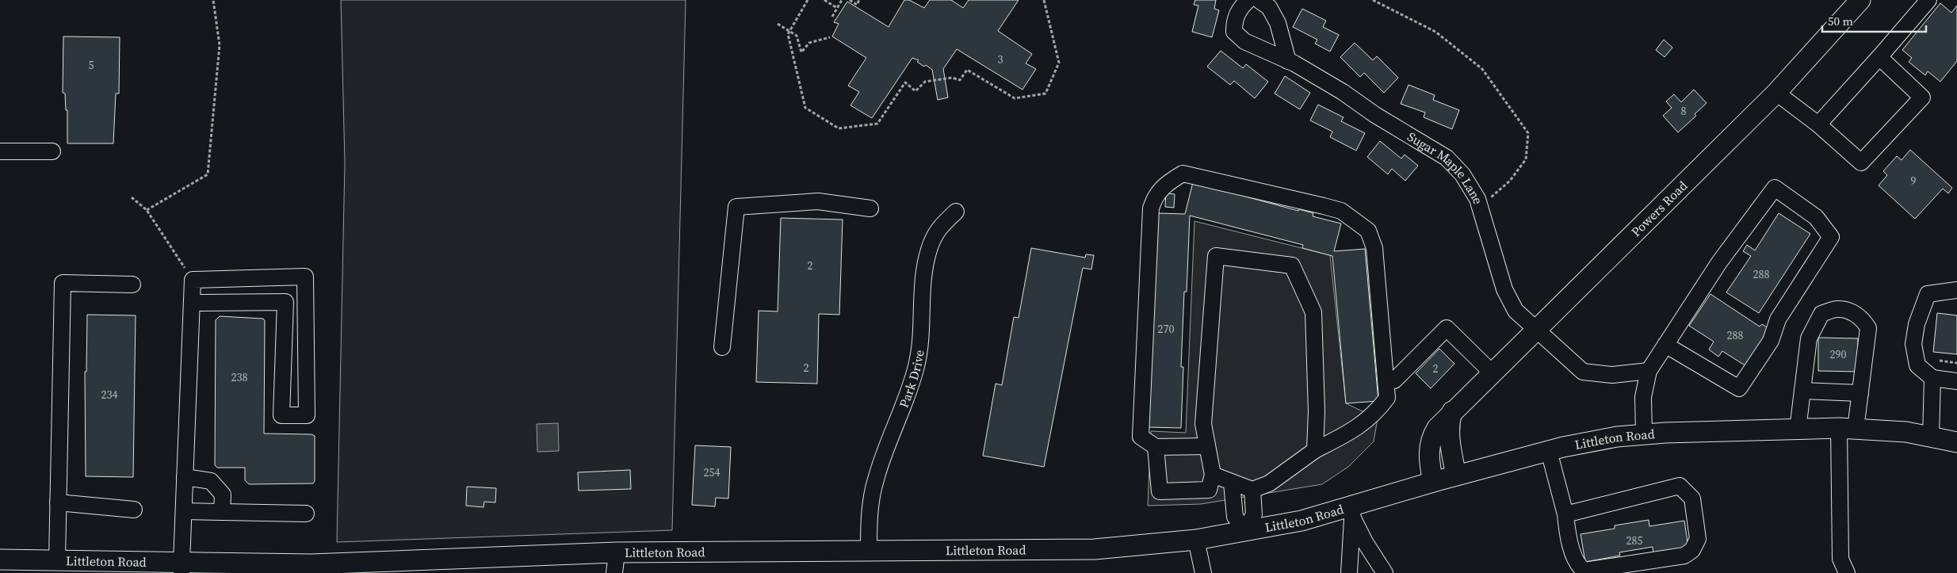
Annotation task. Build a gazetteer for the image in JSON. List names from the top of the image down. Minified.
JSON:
{"streets":{"main road":["Powers Road","Littleton Road"],"street":["Sugar Maple Lane","Park Drive"]},"crossings":[["Sugar Maple Lane","Powers Road"],["Powers Road","Littleton Road"],["Park Drive","Littleton Road"]],"house_numbers":["3","5","8","9","2","288","270","288","290","2","2","238","234","254","285"],"scale_bar":"50 m"}
